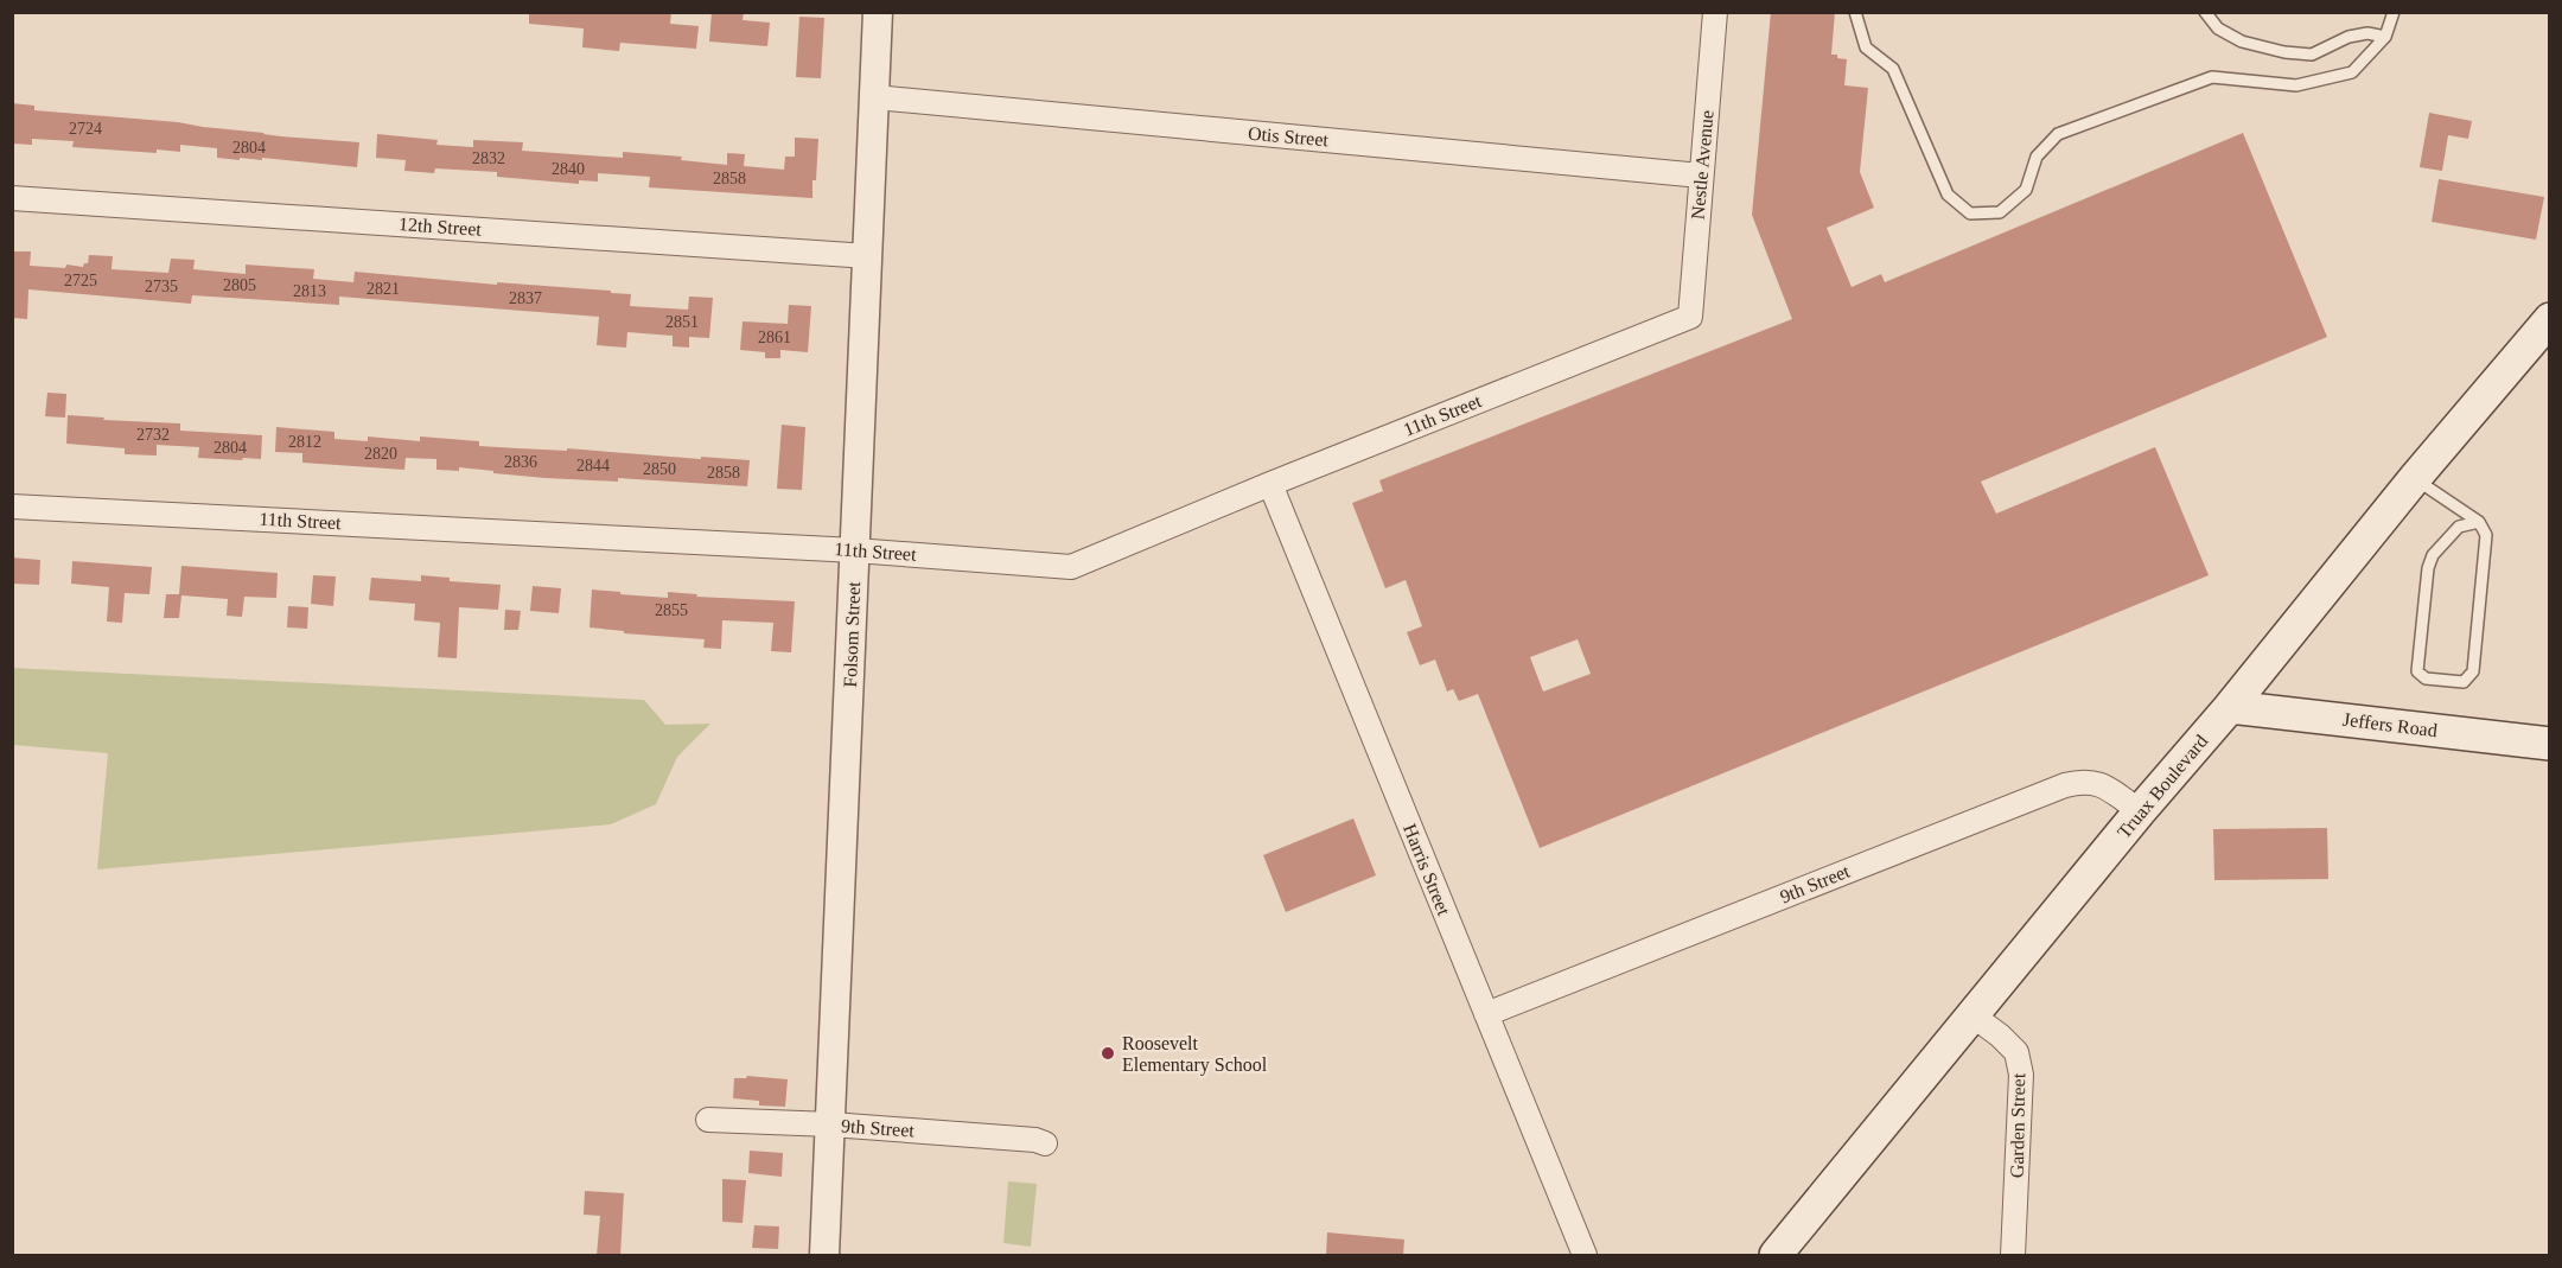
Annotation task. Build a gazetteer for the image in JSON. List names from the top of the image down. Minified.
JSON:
{"streets":{"main road":["Jeffers Road","Truax Boulevard"],"street":["Otis Street","Nestle Avenue","12th Street","11th Street","Folsom Street","Harris Street","9th Street","Garden Street"]},"crossings":[["Otis Street","Nestle Avenue"],["Otis Street","Folsom Street"],["Nestle Avenue","11th Street"],["12th Street","Folsom Street"],["11th Street","Folsom Street"],["11th Street","Harris Street"],["Folsom Street","9th Street"],["Jeffers Road","Truax Boulevard"],["Truax Boulevard","9th Street"],["Truax Boulevard","Garden Street"],["Harris Street","9th Street"]],"places":["Roosevelt Elementary School"],"house_numbers":["2724","2804","2832","2840","2858","2725","2805","2735","2821","2813","2837","2851","2861","2732","2812","2804","2820","2836","2844","2850","2858","2855"]}
